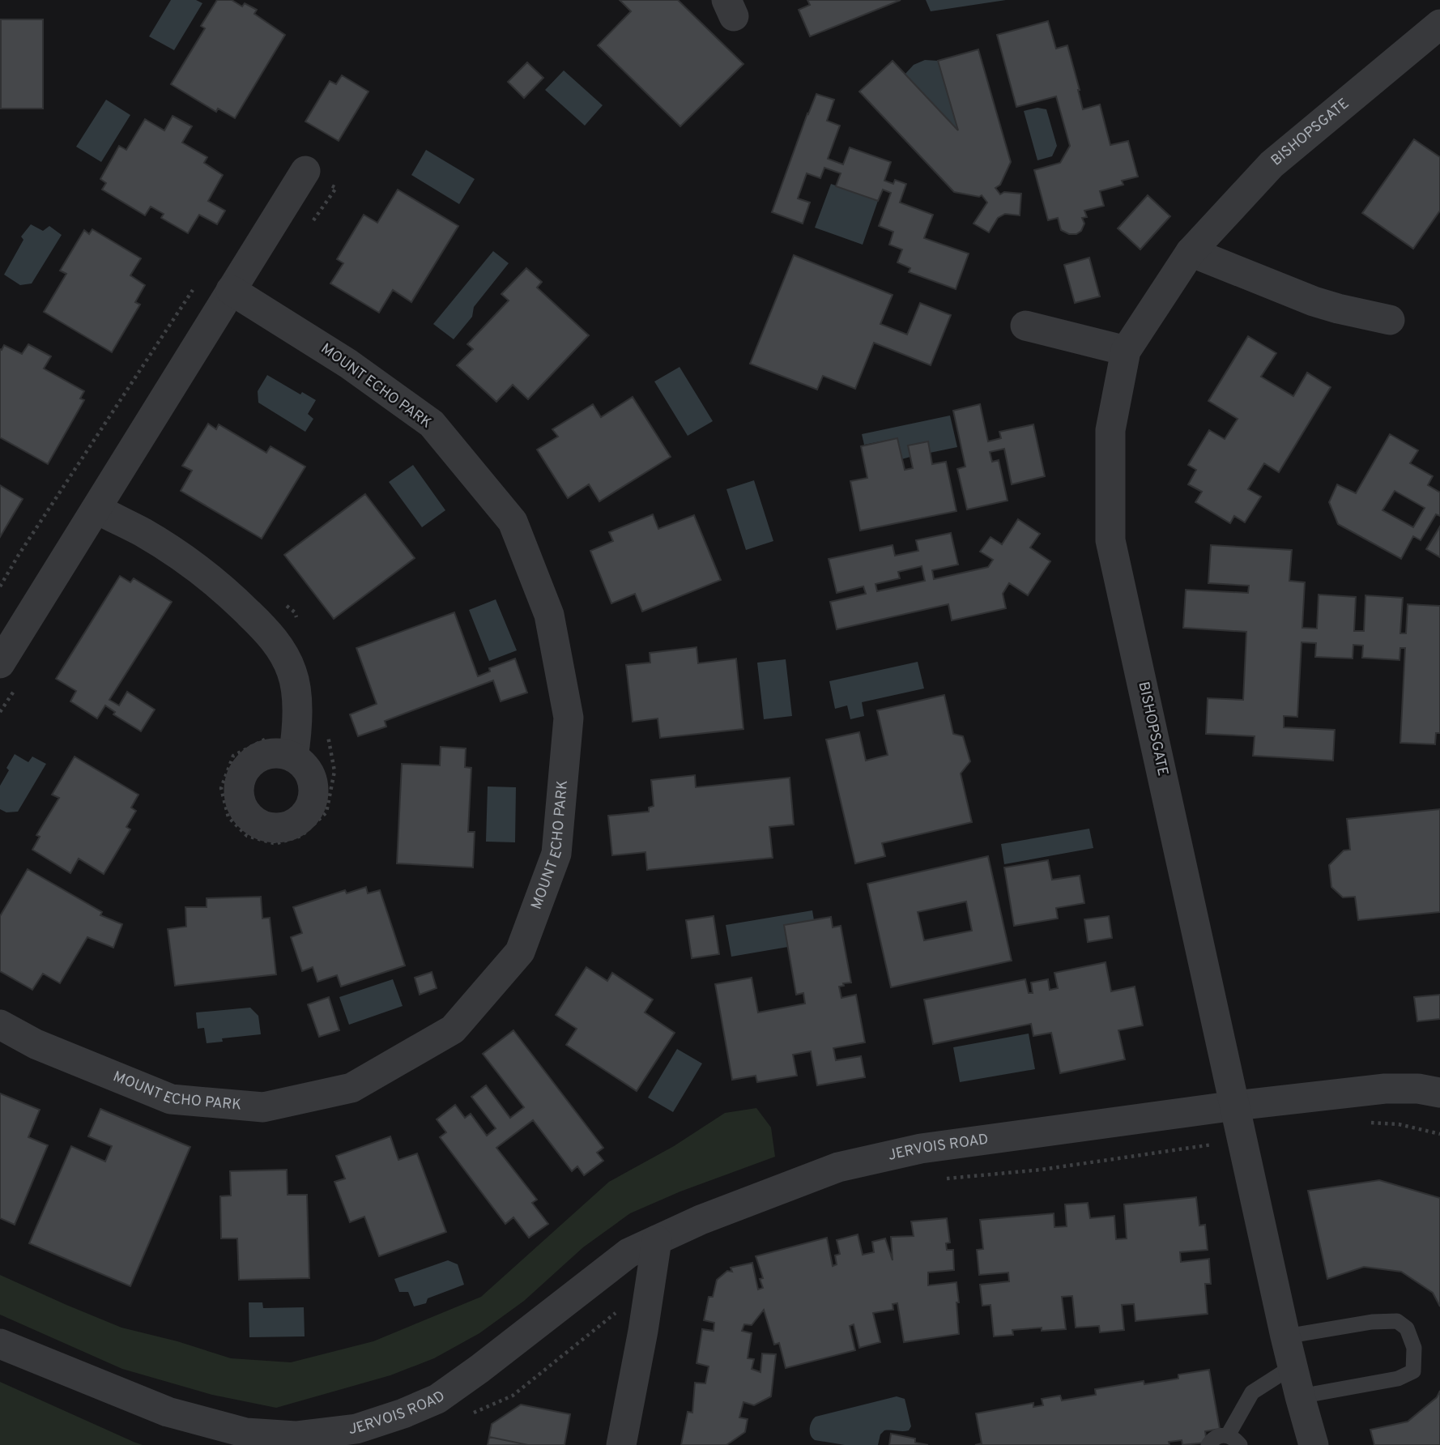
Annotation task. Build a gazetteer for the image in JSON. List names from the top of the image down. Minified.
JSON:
{"streets":{"street":["BISHOPSGATE","MOUNT ECHO PARK","JERVOIS ROAD"]},"crossings":[["BISHOPSGATE","JERVOIS ROAD"]]}
